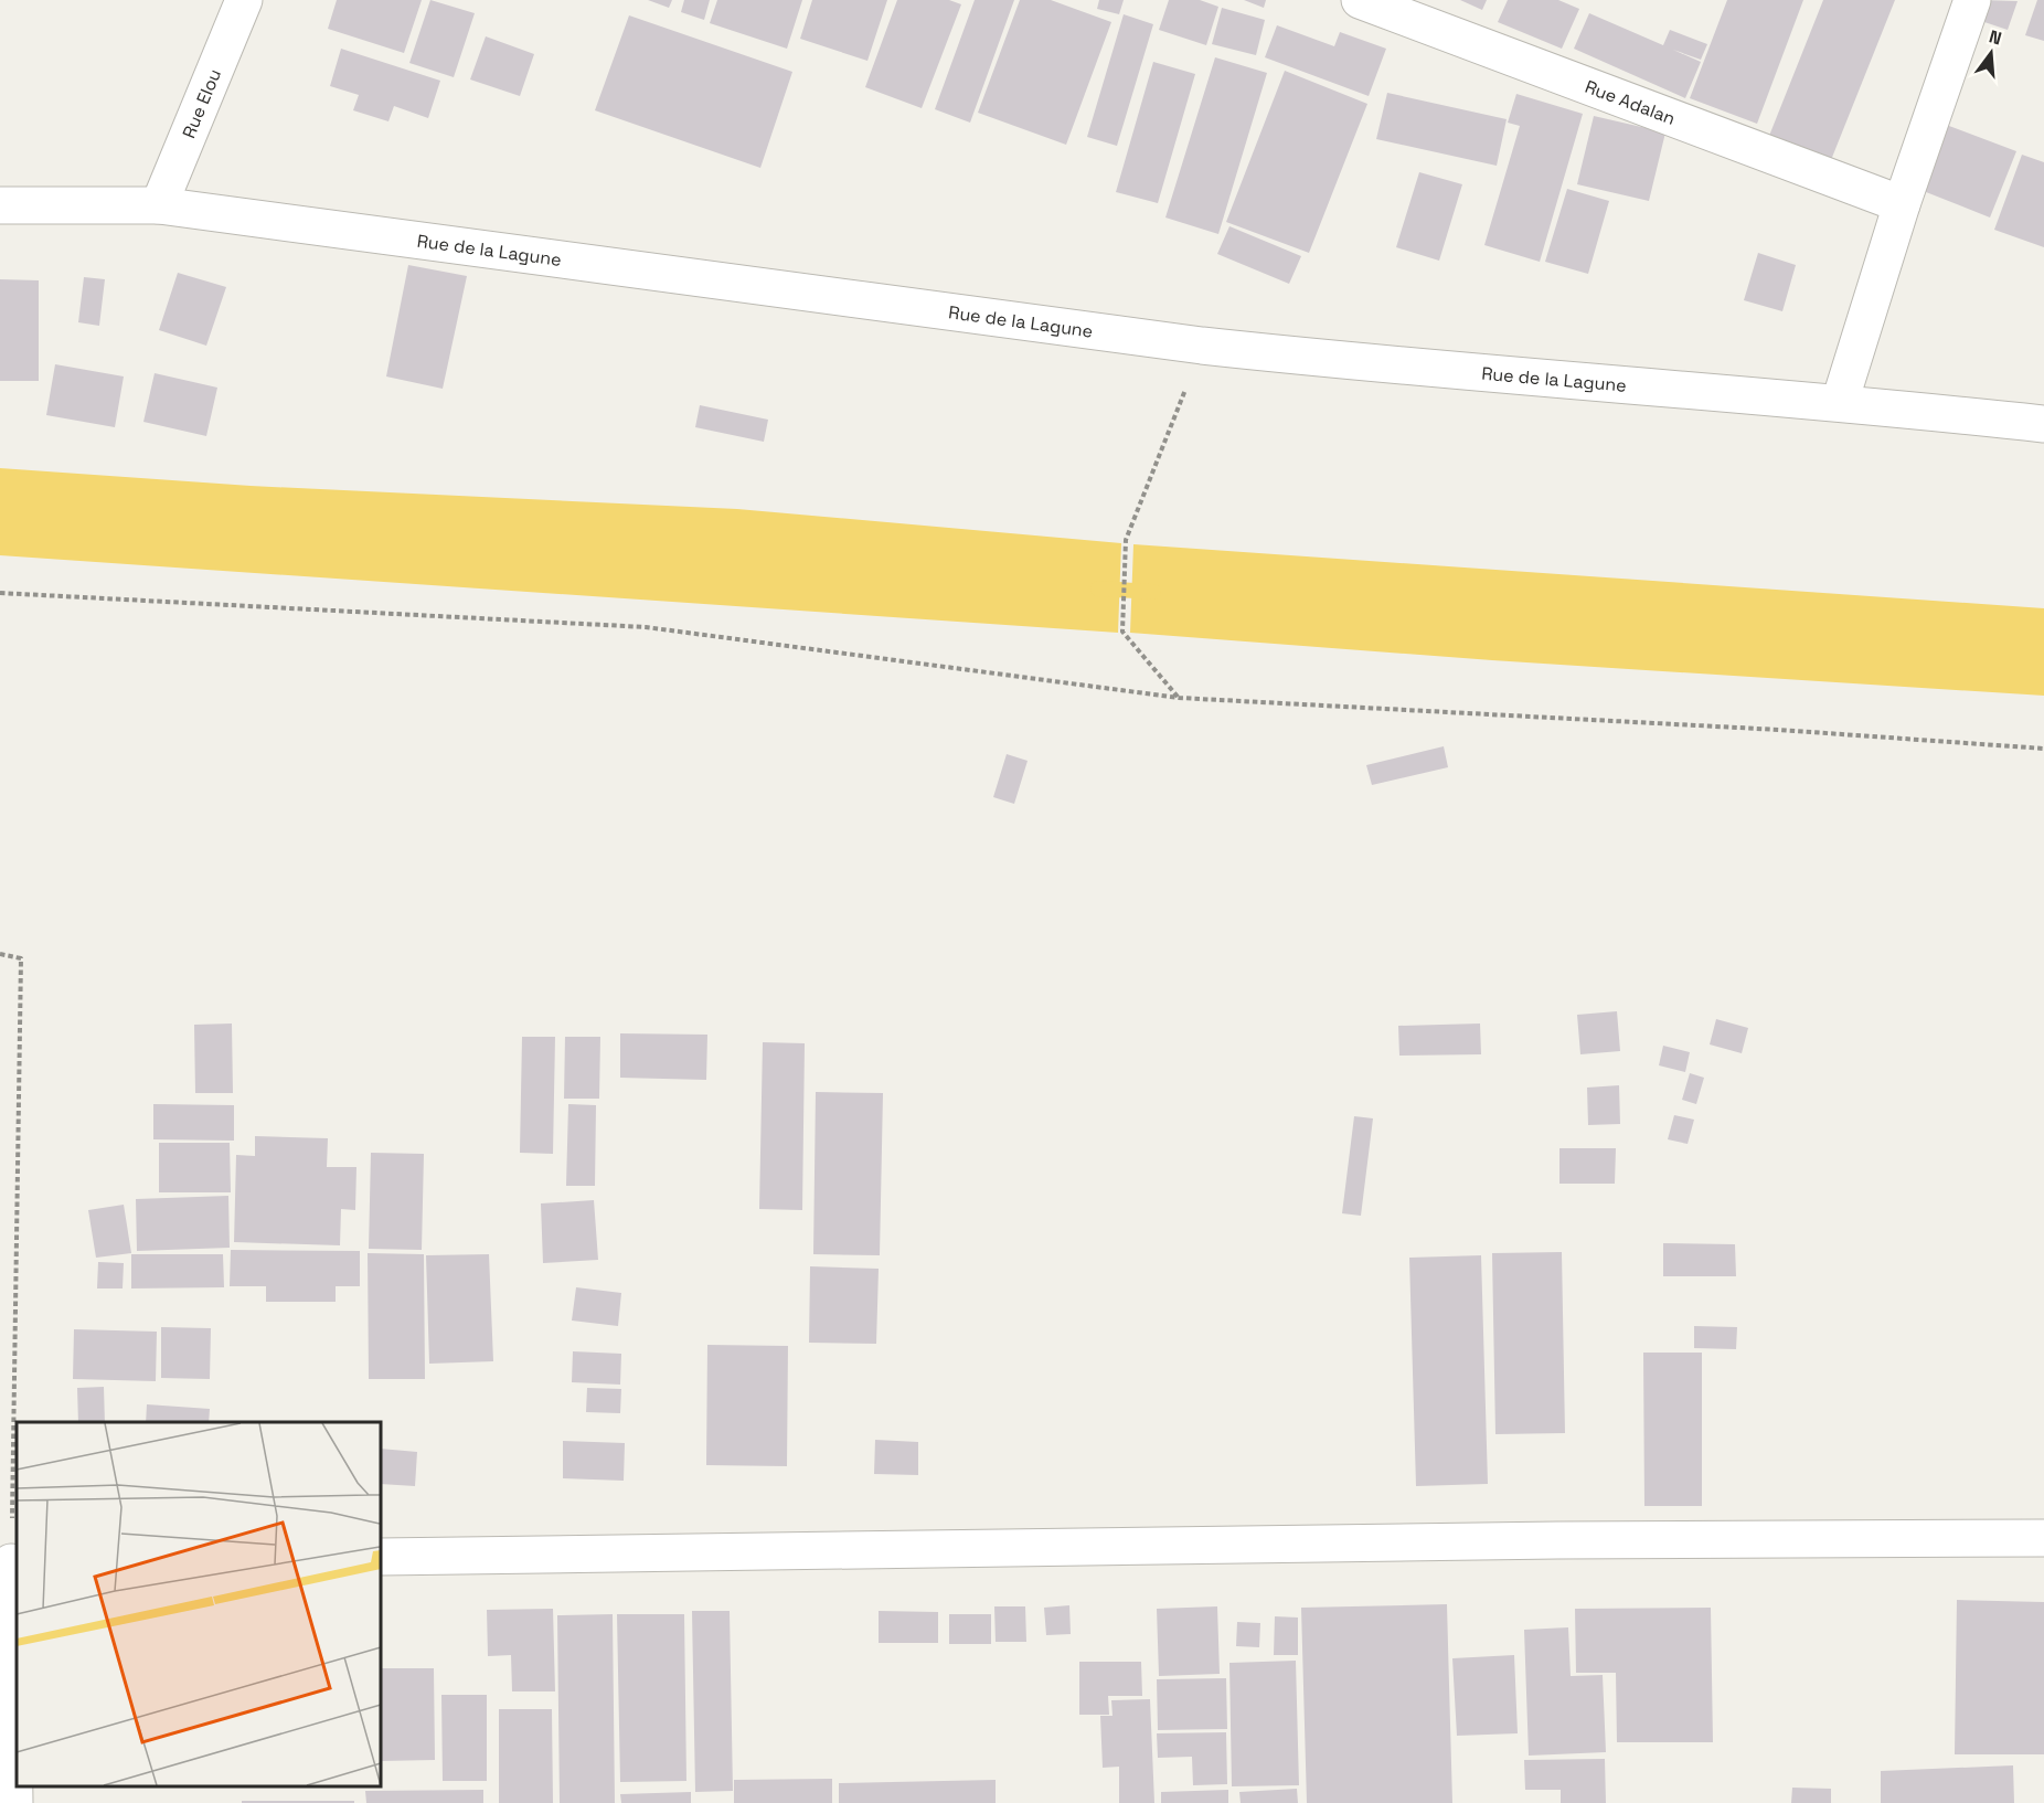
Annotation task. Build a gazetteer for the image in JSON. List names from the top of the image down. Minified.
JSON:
{"streets":{"street":["Rue Adalan","Rue Elou","Rue de la Lagune"]},"crossings":[["Rue Elou","Rue de la Lagune"]],"north":"top"}
